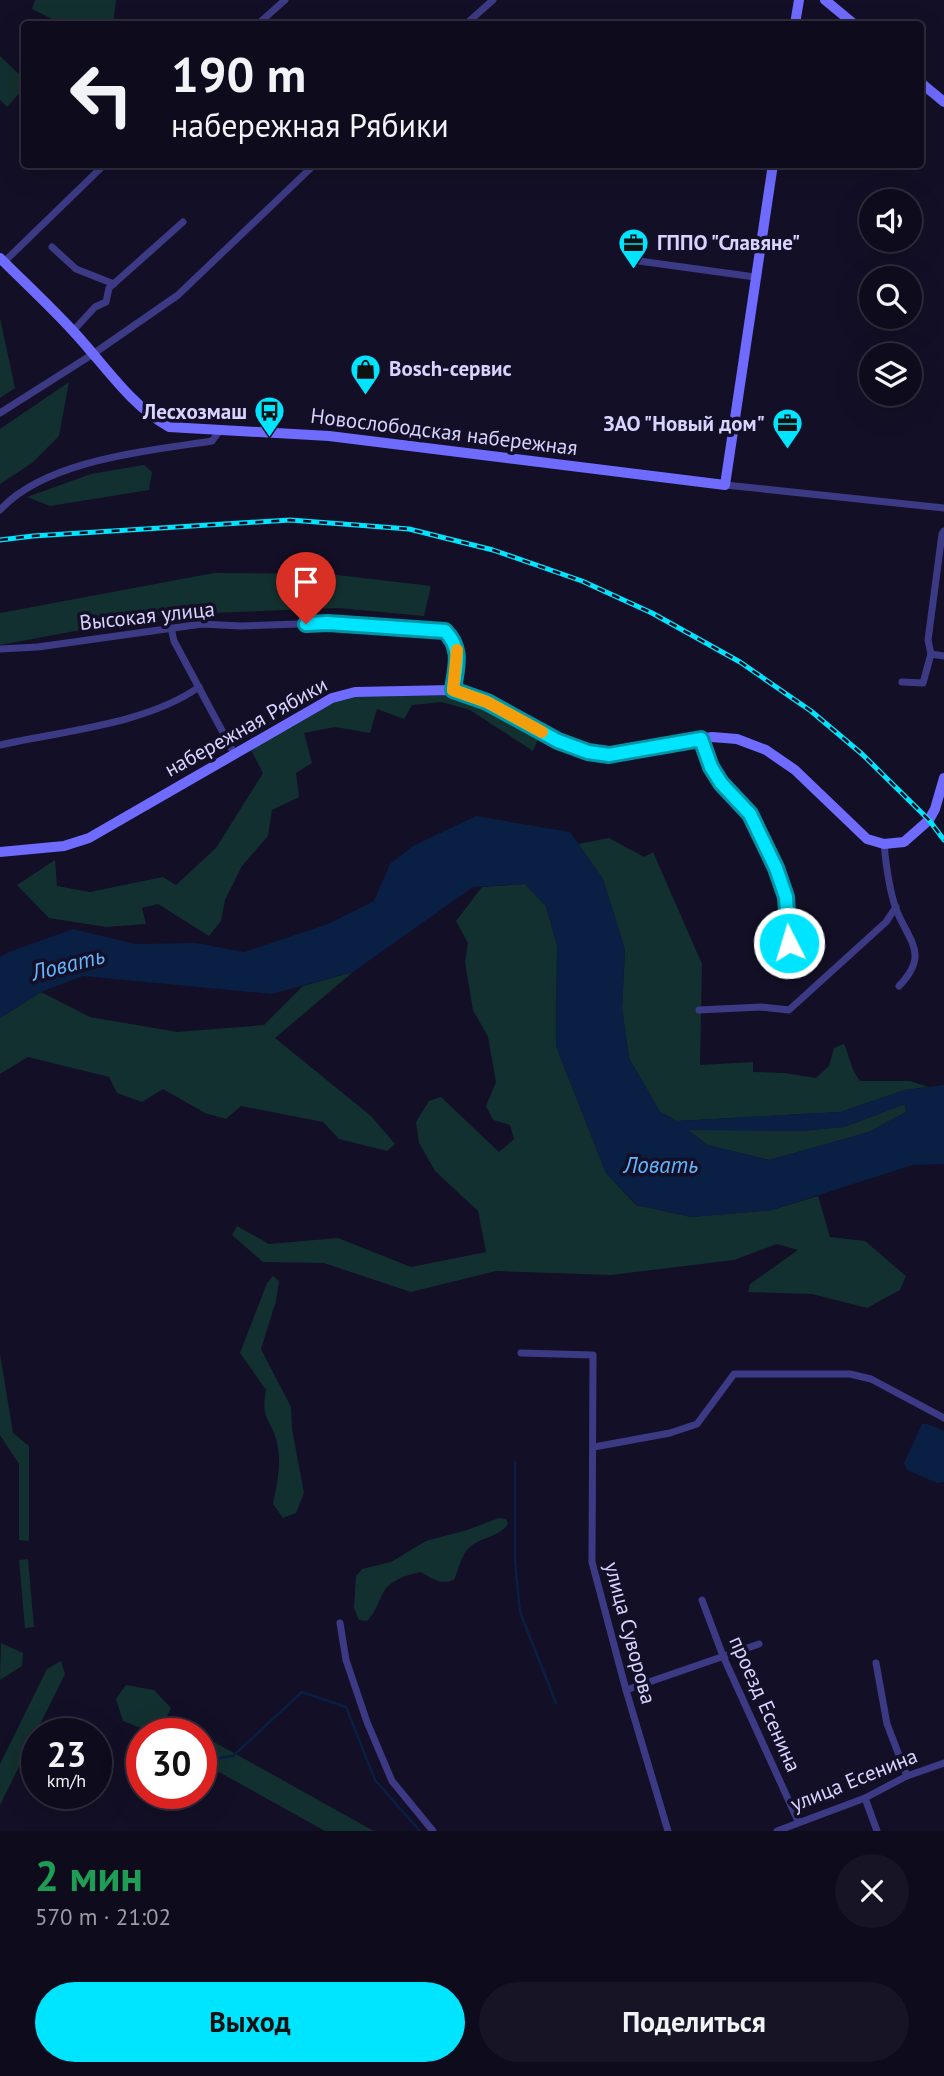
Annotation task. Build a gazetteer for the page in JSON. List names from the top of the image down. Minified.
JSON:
{"streets":{"street":["Новослободская набережная","Высокая улица","набережная Рябики","улица Суворова","проезд Есенина","улица Есенина"]},"crossings":[["Высокая улица","набережная Рябики"],["проезд Есенина","улица Есенина"]],"water":["Ловать"],"places":{"office":["ГППО \"Славяне\"","ЗАО \"Новый дом\""],"shop":["Bosch-сервис"],"bus stop":["Лесхозмаш"]},"page":{"turn":["190 m","набережная Рябики"],"speed":"23 km/h","limit":"30","heading":["2 мин","570 m · 21:02"],"buttons":["Выход","Поделиться"]}}
